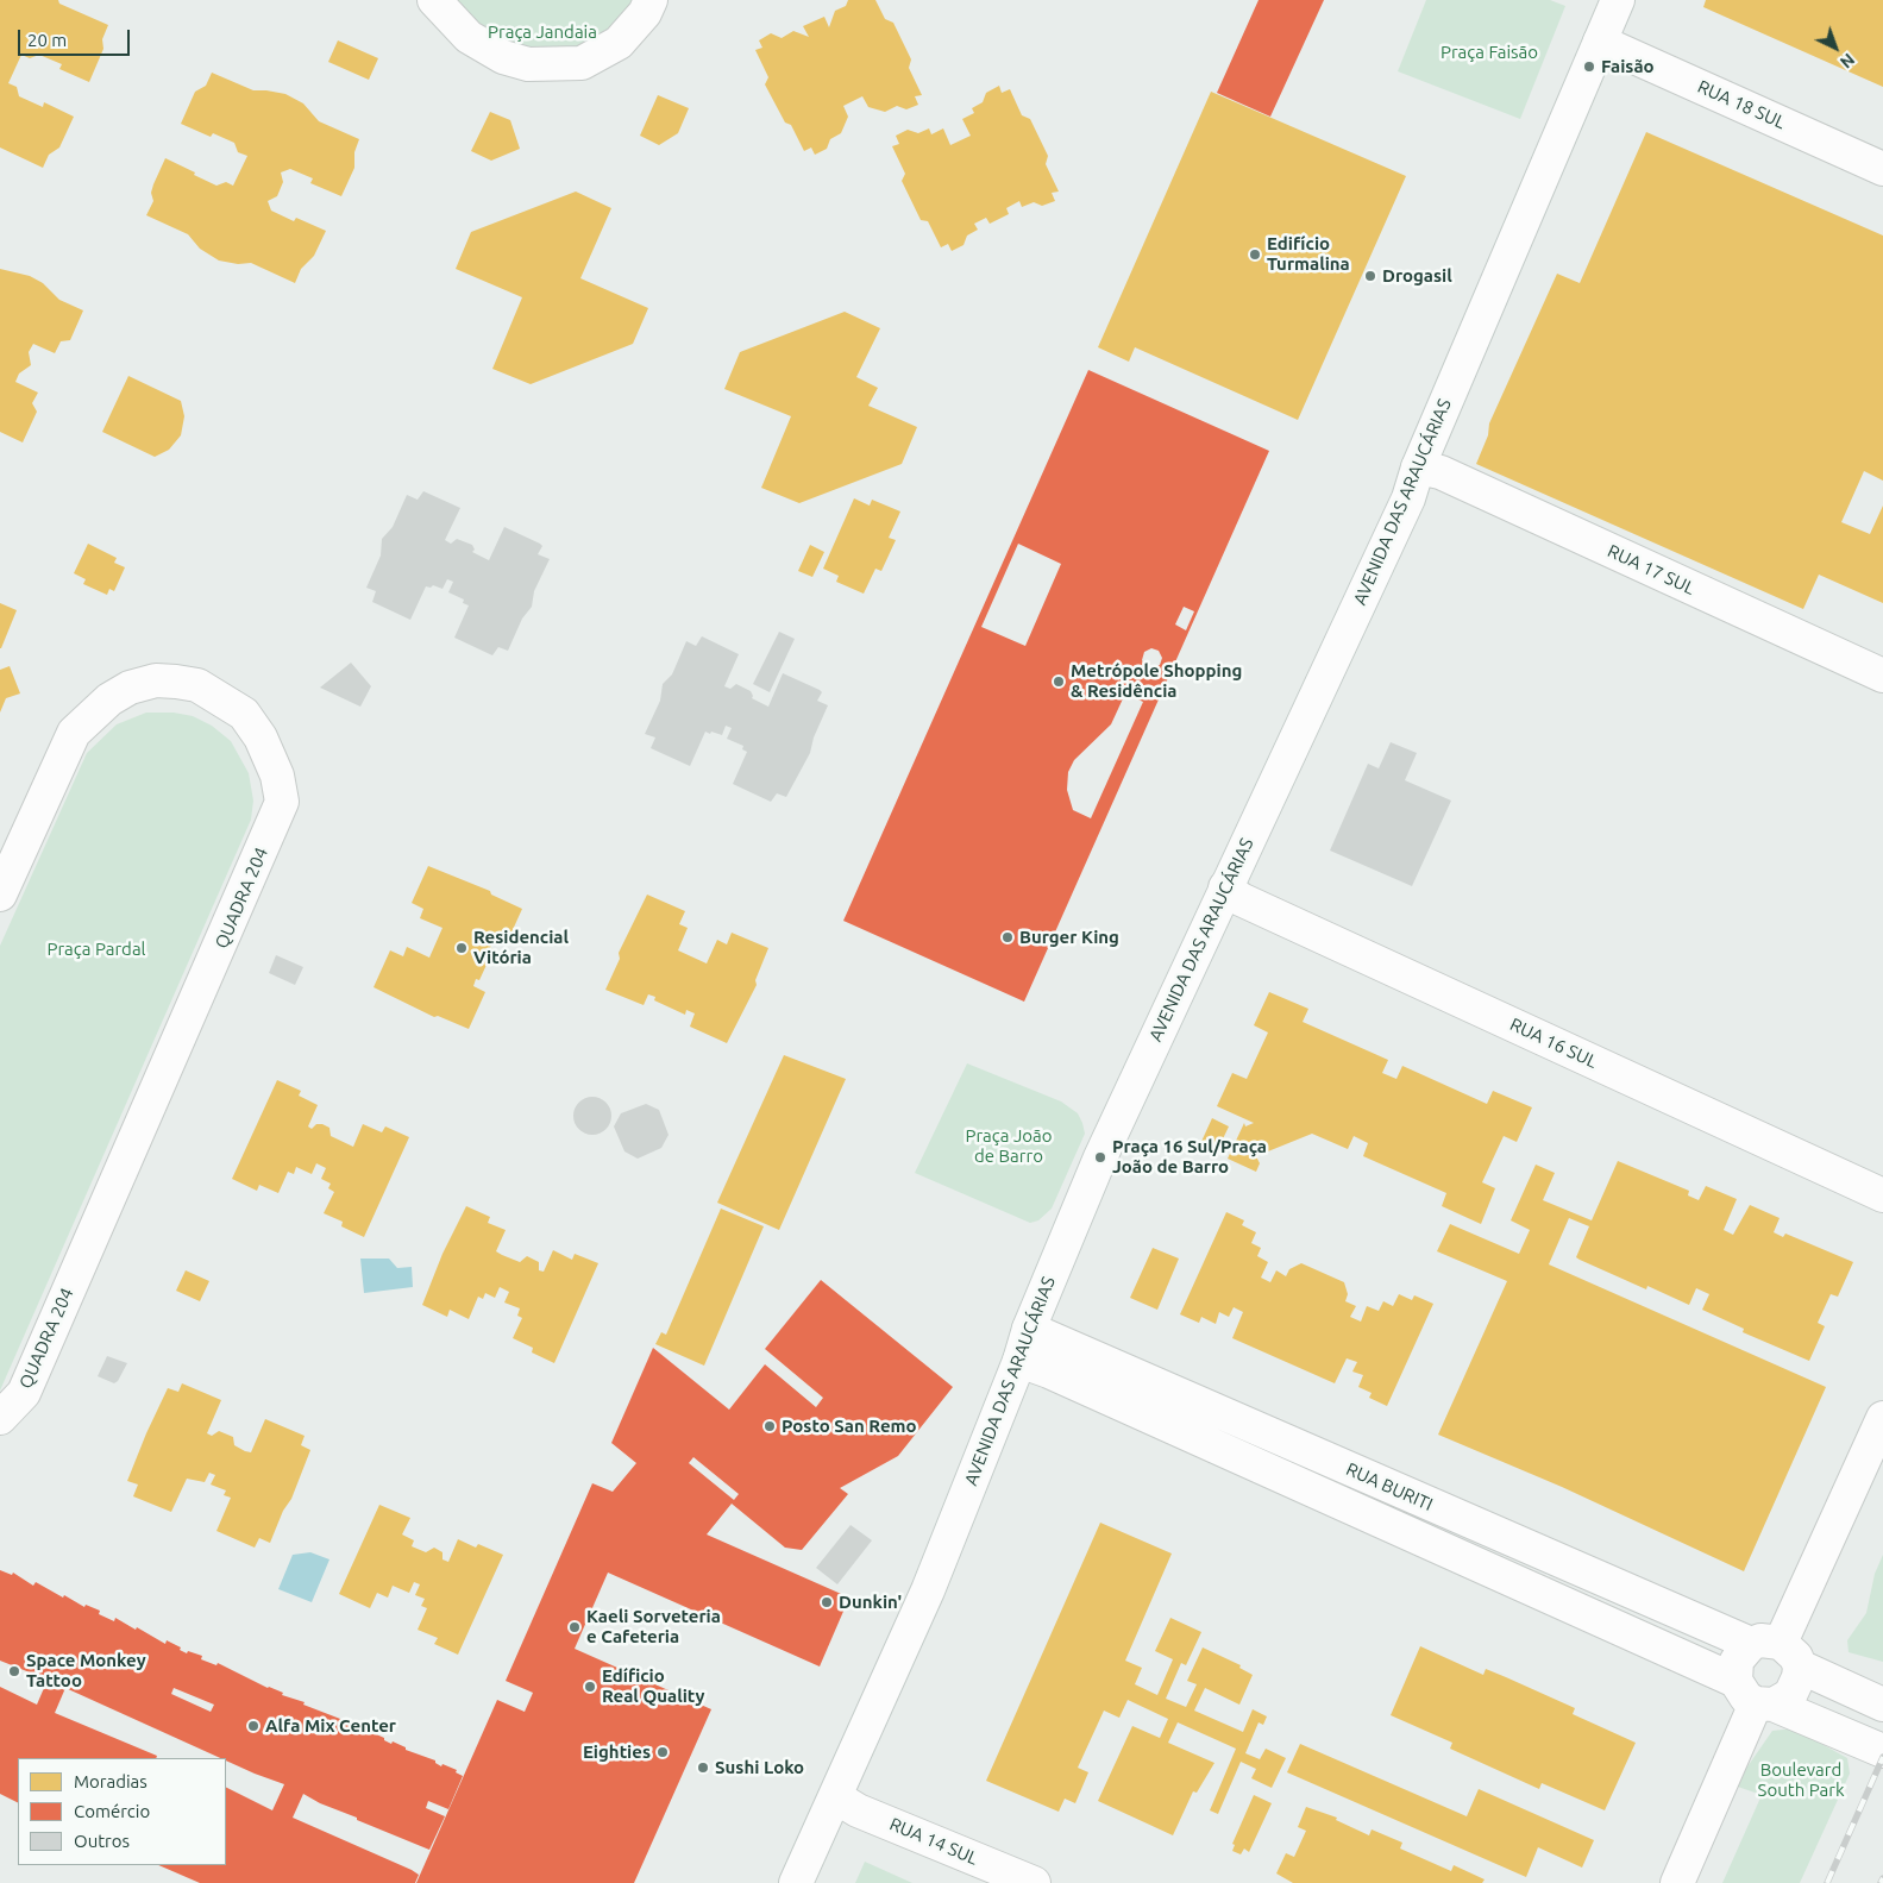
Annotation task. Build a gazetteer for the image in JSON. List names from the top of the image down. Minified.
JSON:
{"streets":{"street":["RUA 18 SUL","AVENIDA DAS ARAUCÁRIAS","RUA 17 SUL","QUADRA 204","RUA 16 SUL","RUA BURITI","RUA 14 SUL"]},"crossings":[["RUA 18 SUL","AVENIDA DAS ARAUCÁRIAS"],["AVENIDA DAS ARAUCÁRIAS","RUA 17 SUL"],["AVENIDA DAS ARAUCÁRIAS","RUA 16 SUL"],["AVENIDA DAS ARAUCÁRIAS","RUA BURITI"],["AVENIDA DAS ARAUCÁRIAS","RUA 14 SUL"]],"parks":["Praça Jandaia","Praça Faisão","Praça Pardal","Praça João de Barro","Boulevard South Park"],"places":["Faisão","Edifício Turmalina","Drogasil","Metrópole Shopping & Residência","Burger King","Residencial Vitória","Praça 16 Sul/Praça João de Barro","Posto San Remo","Dunkin'","Kaeli Sorveteria e Cafeteria","Space Monkey Tattoo","Edíficio Real Quality","Alfa Mix Center","Eighties","Sushi Loko"],"legend":["Moradias","Comércio","Outros"],"scale_bar":"20 m","north":"bottom right"}
